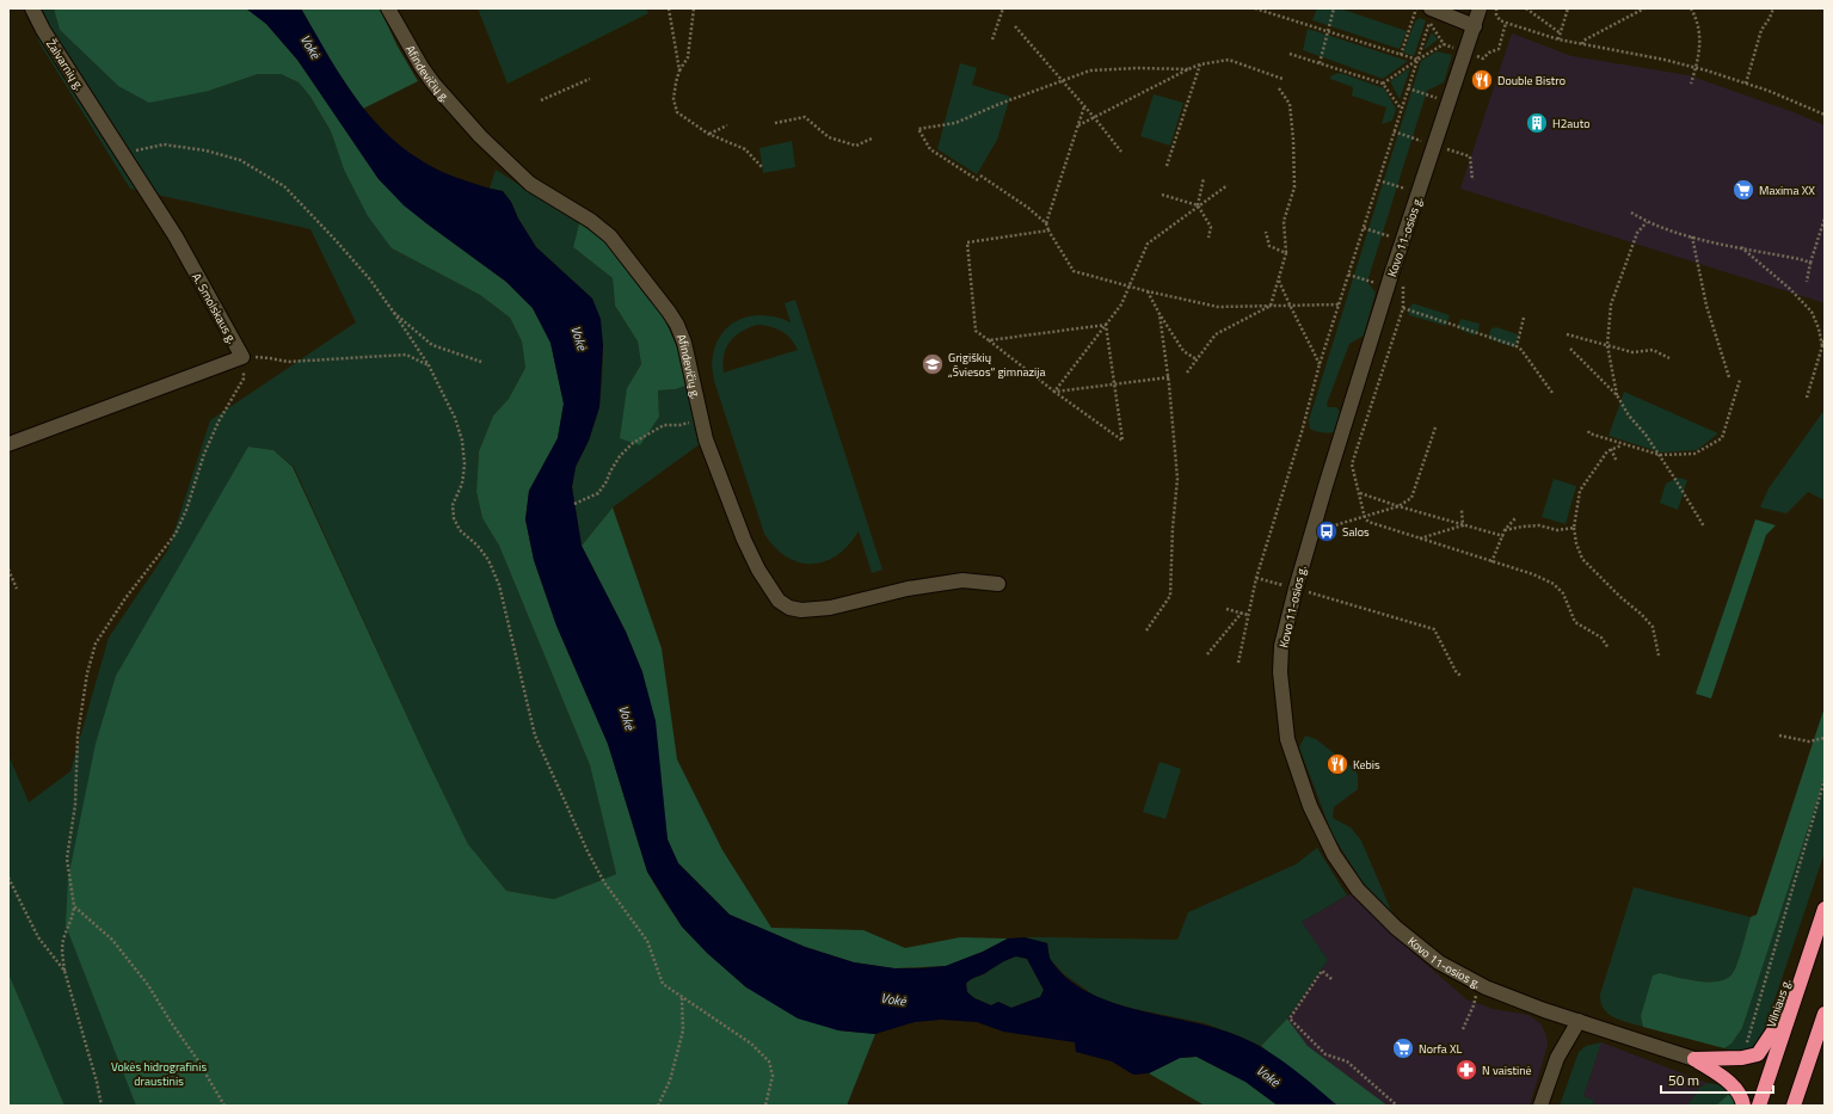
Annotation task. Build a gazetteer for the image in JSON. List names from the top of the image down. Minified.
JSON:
{"streets":{"highway":["Vilniaus g."],"street":["Žalvarnių g.","Afindevičių g.","Kovo 11-osios g.","A. Smolskaus g."]},"crossings":[["Žalvarnių g.","A. Smolskaus g."]],"water":["Vokė"],"parks":["Vokės hidrografinis draustinis"],"places":{"restaurant":["Double Bistro","Kebis"],"building":["H2auto"],"supermarket":["Maxima XX","Norfa XL"],"school or university":["Grigiškių „Šviesos“ gimnazija"],"bus stop":["Salos"],"pharmacy":["N vaistinė"]},"scale_bar":"50 m"}
